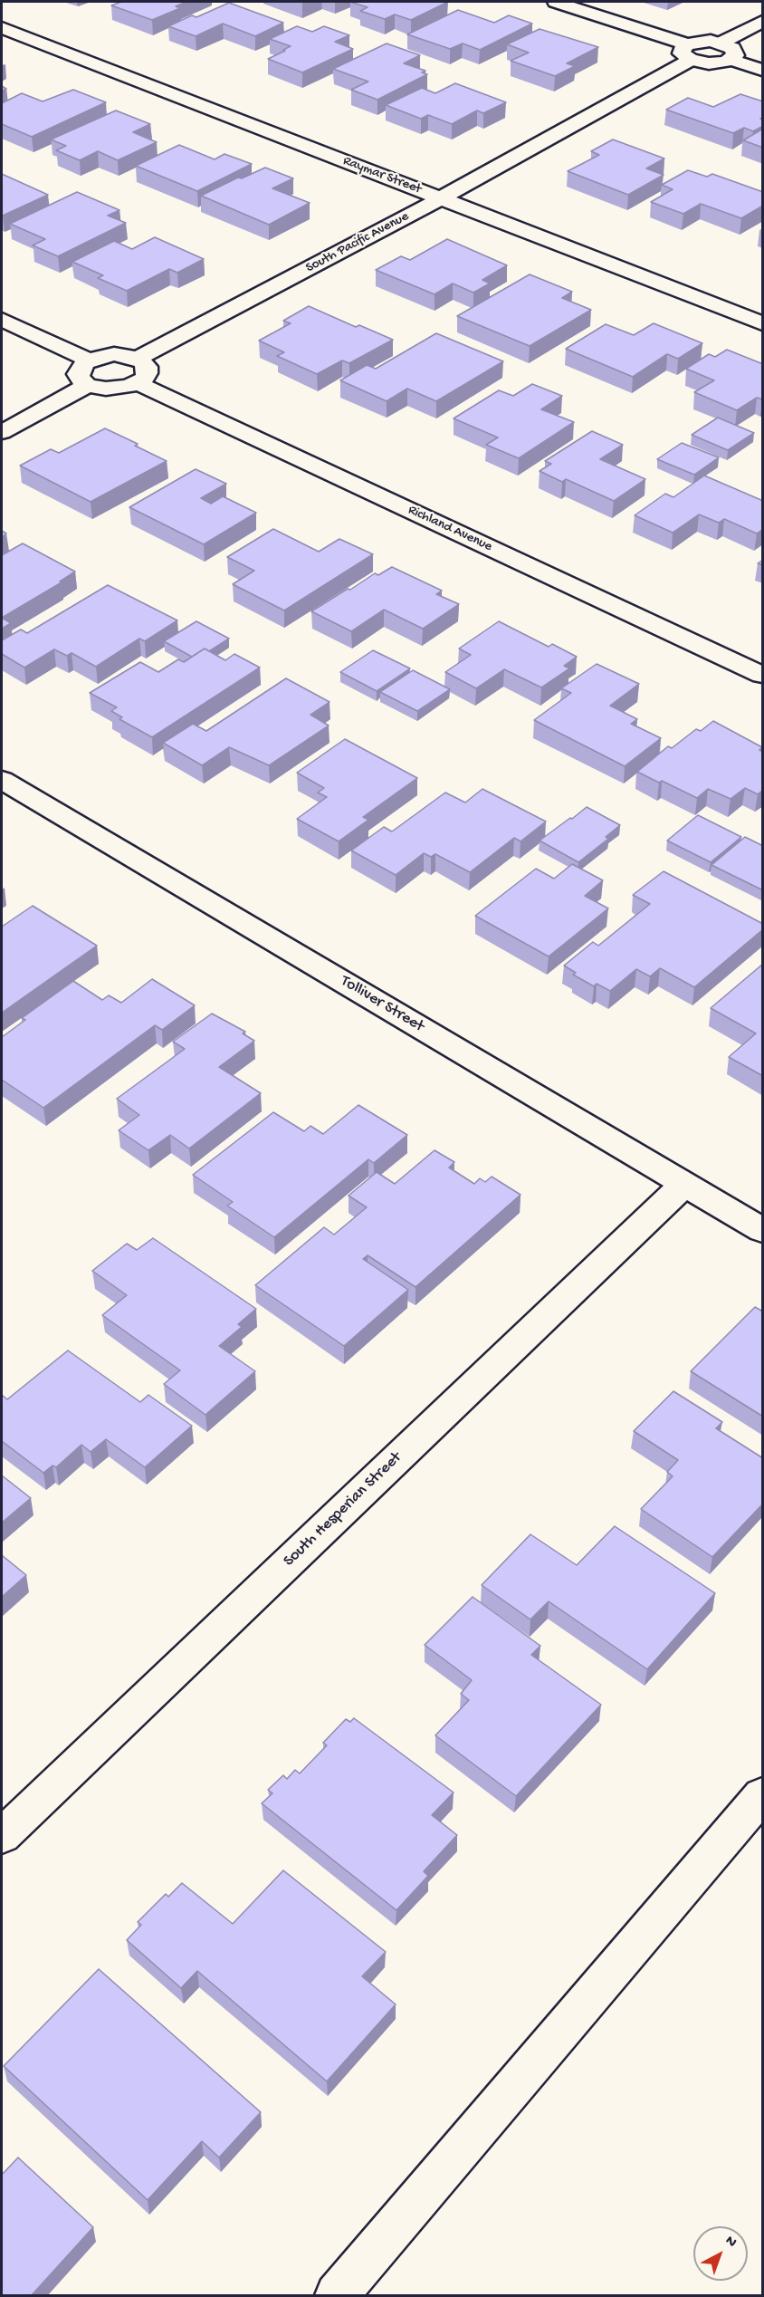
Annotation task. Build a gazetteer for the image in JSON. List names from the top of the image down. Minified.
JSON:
{"streets":{"street":["Raymar Street","South Pacific Avenue","Richland Avenue","Tolliver Street","South Hesperian Street"]},"crossings":[["Raymar Street","South Pacific Avenue"],["Tolliver Street","South Hesperian Street"]],"north":"top right"}
